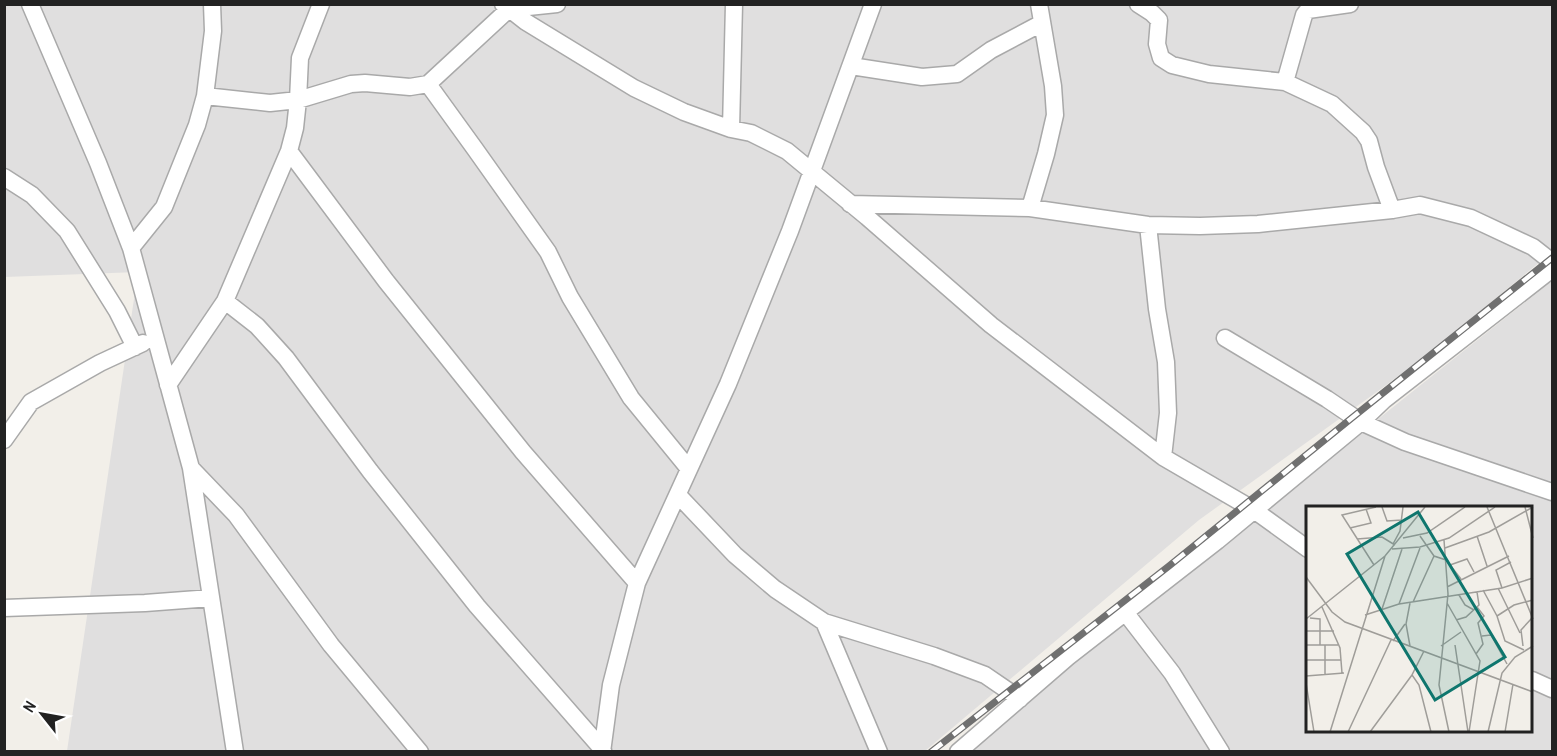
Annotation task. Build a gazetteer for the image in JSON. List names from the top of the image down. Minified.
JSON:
{"north":"top left"}
